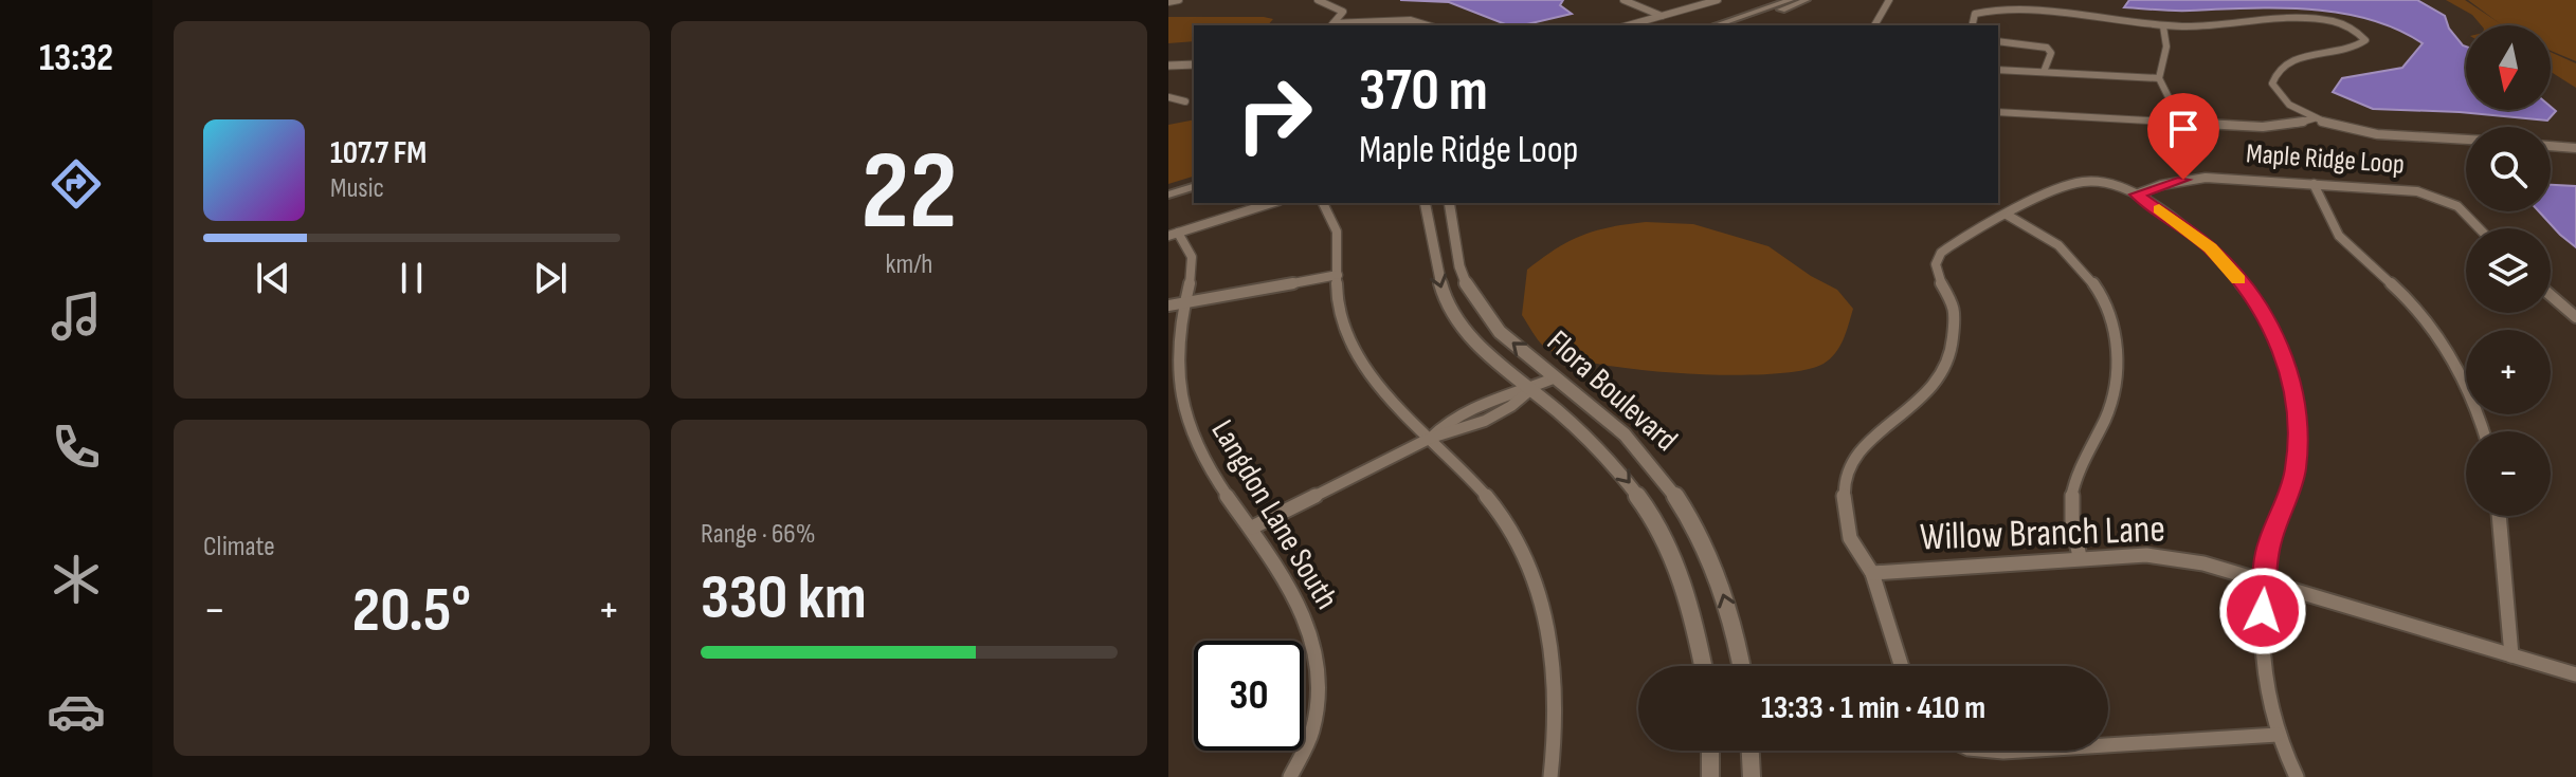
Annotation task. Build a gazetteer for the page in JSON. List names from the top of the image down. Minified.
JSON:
{"streets":{"street":["Maple Ridge Loop","Flora Boulevard","Langdon Lane South","Willow Branch Lane"]},"north":"bottom","page":{"tabs":"13:32","tile":[["22","km/h"],"Climate",["Range · 66%","330 km"]],"map_buttons":["+","−"],"turn":["370 m","Maple Ridge Loop"],"song":["107.7 FM","Music"],"heat":["−","20.5°","+"],"limit":"30","trip":"13:33 · 1 min · 410 m"}}
